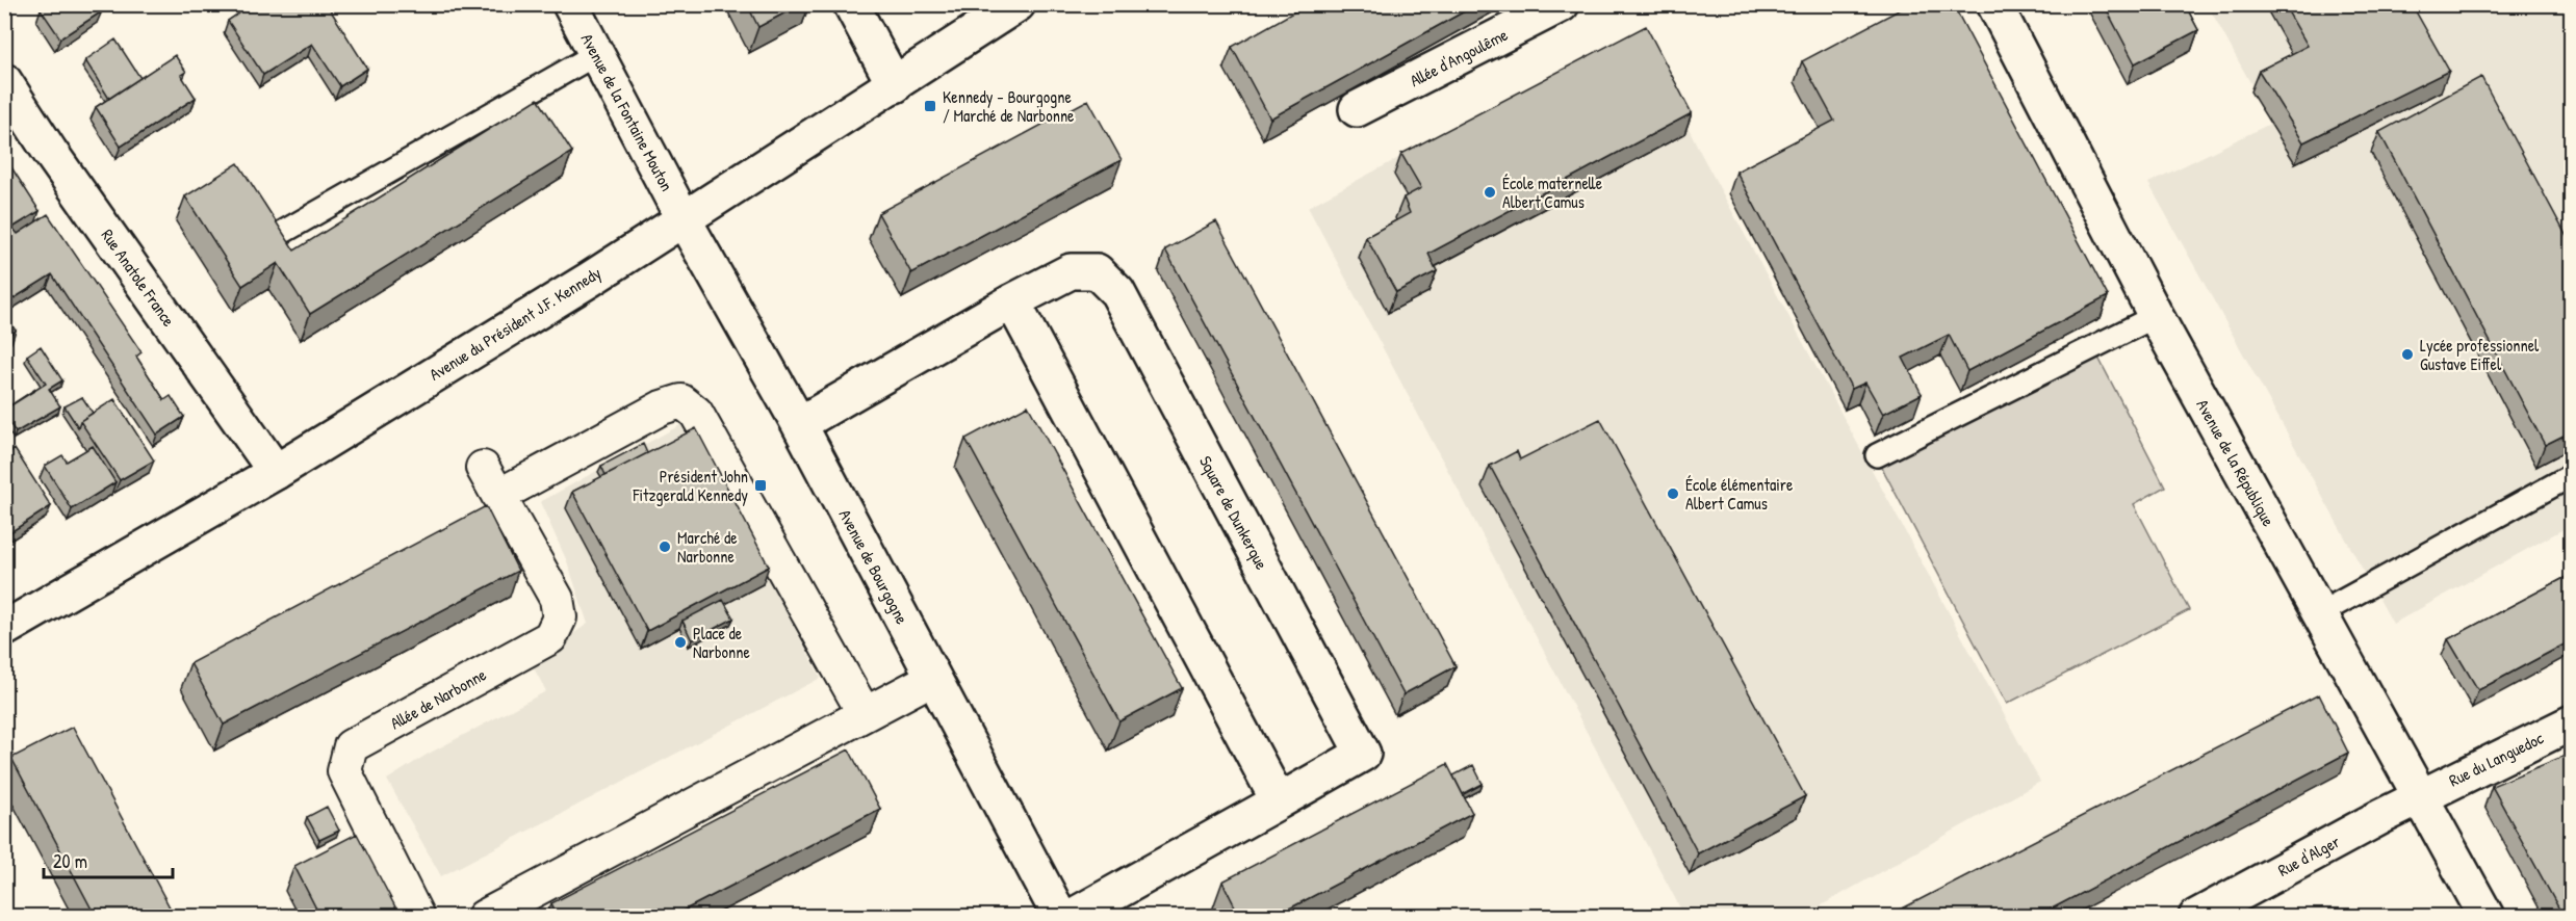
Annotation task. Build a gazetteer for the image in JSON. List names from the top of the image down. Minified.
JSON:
{"streets":{"street":["Allée d'Angoulême","Avenue de la Fontaine Mouton","Rue Anatole France","Avenue du Président J.F. Kennedy","Avenue de la République","Square de Dunkerque","Avenue de Bourgogne","Allée de Narbonne","Rue du Languedoc","Rue d'Alger"]},"crossings":[["Avenue de la Fontaine Mouton","Avenue du Président J.F. Kennedy"],["Avenue de la Fontaine Mouton","Avenue de Bourgogne"],["Rue Anatole France","Avenue du Président J.F. Kennedy"],["Avenue du Président J.F. Kennedy","Avenue de Bourgogne"],["Avenue de la République","Rue du Languedoc"],["Avenue de la République","Rue d'Alger"],["Square de Dunkerque","Avenue de Bourgogne"],["Rue du Languedoc","Rue d'Alger"]],"places":{"transit":["Kennedy - Bourgogne / Marché de Narbonne","Président John Fitzgerald Kennedy"],"other":["École maternelle Albert Camus","Lycée professionnel Gustave Eiffel","École élémentaire Albert Camus","Marché de Narbonne","Place de Narbonne"]},"scale_bar":"20 m"}
